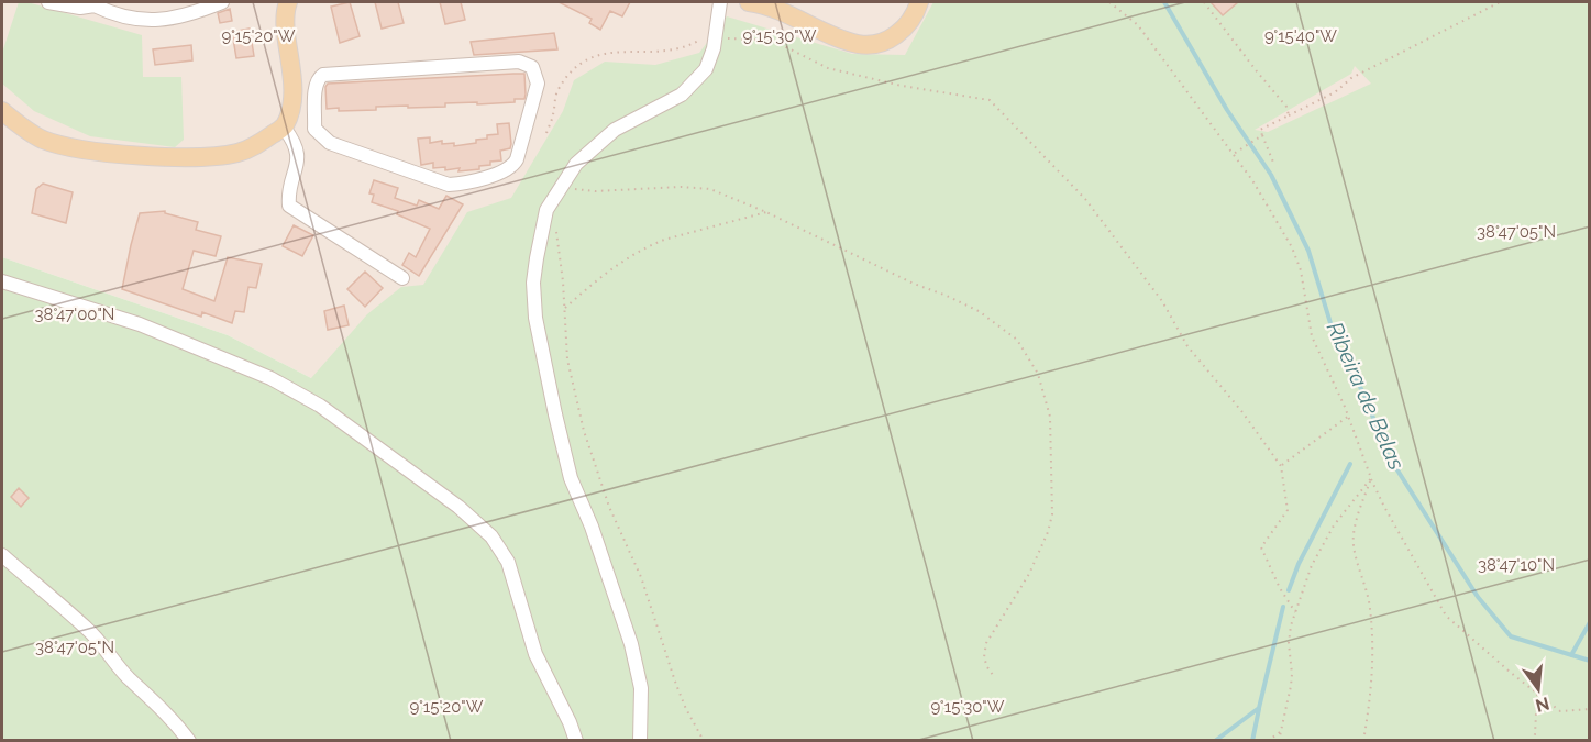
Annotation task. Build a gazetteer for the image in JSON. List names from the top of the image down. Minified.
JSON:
{"water":["Ribeira de Belas"],"north":"bottom","coordinates":["9°15'20\"W","9°15'30\"W","9°15'40\"W","38°47'05\"N","38°47'00\"N","38°47'10\"N"]}
